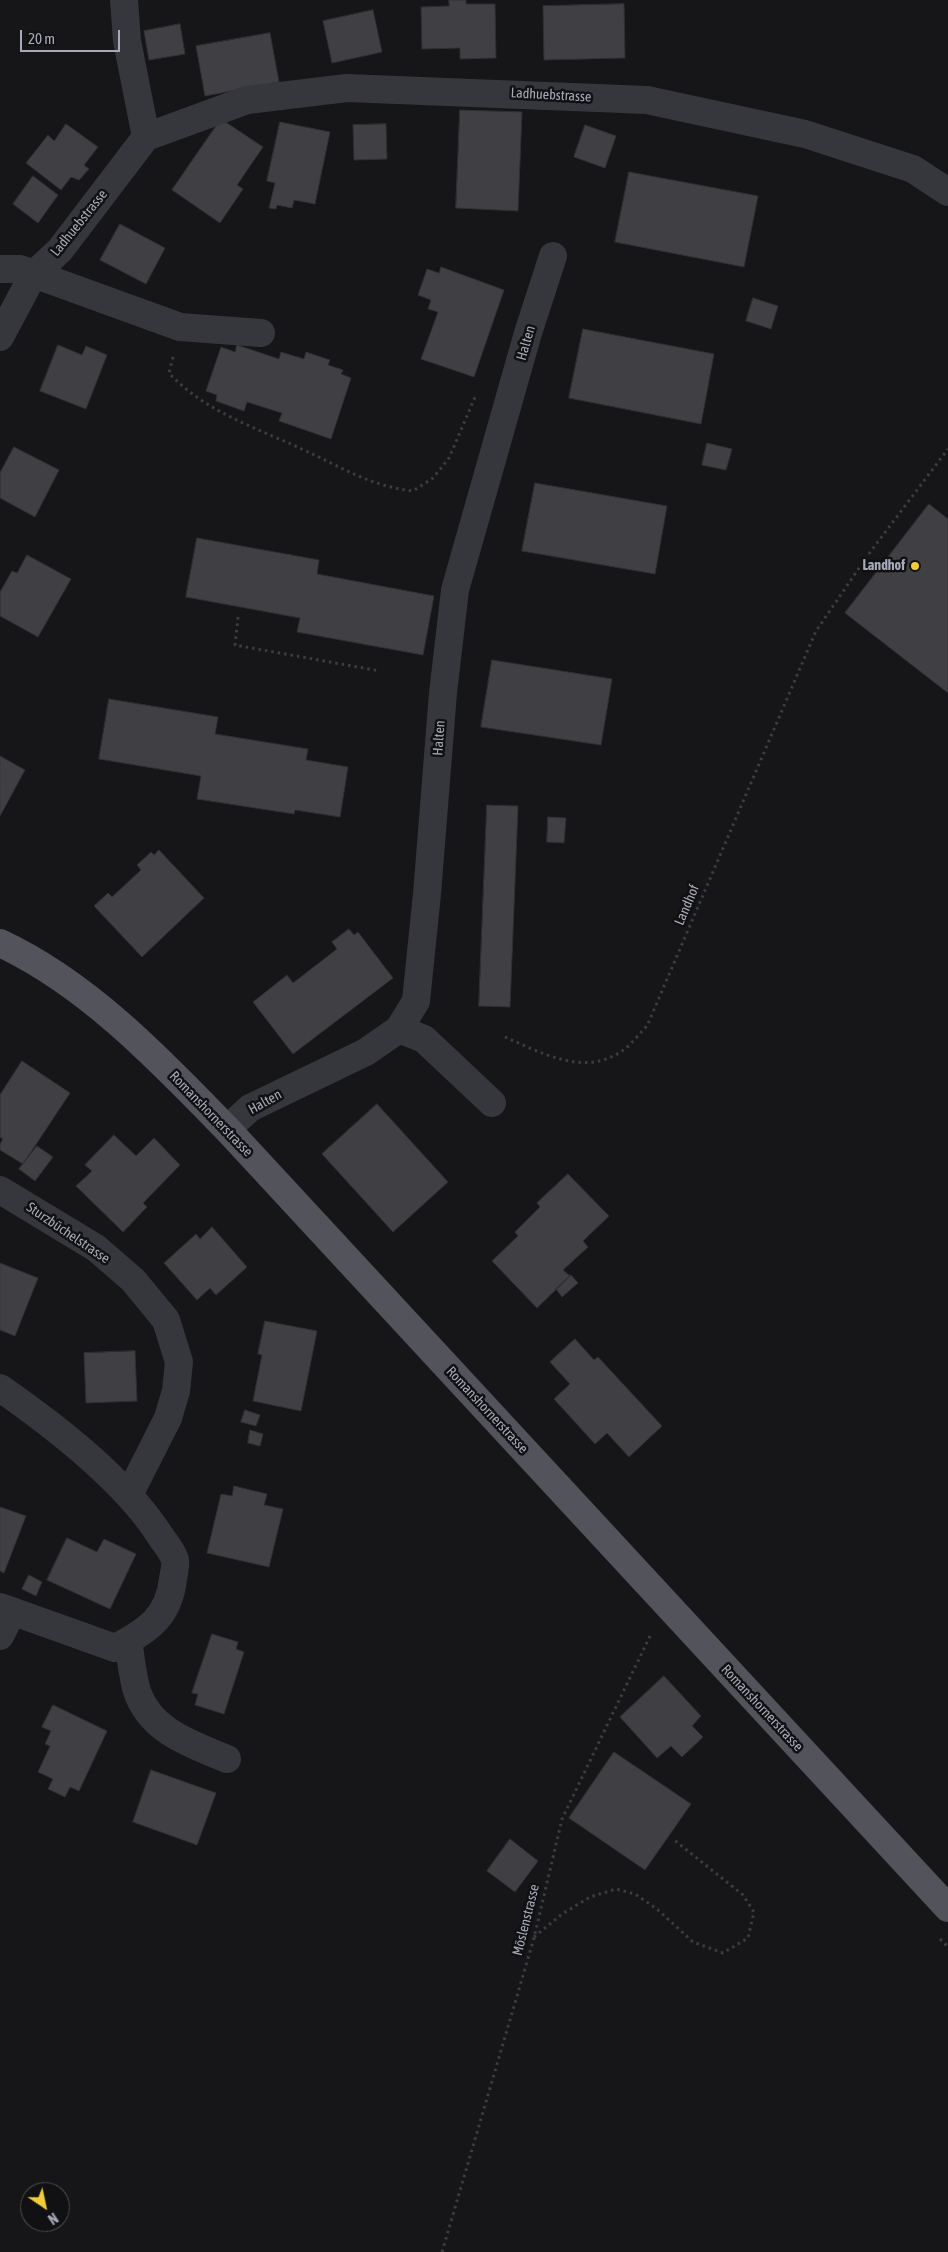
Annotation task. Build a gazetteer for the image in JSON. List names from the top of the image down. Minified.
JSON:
{"streets":{"main road":["Romanshornerstrasse"],"street":["Ladhuebstrasse","Halten","Sturzbüchelstrasse"],"path":["Landhof","Möslenstrasse"]},"crossings":[["Halten","Romanshornerstrasse"],["Romanshornerstrasse","Möslenstrasse"]],"places":["Landhof"],"scale_bar":"20 m","north":"bottom right"}
